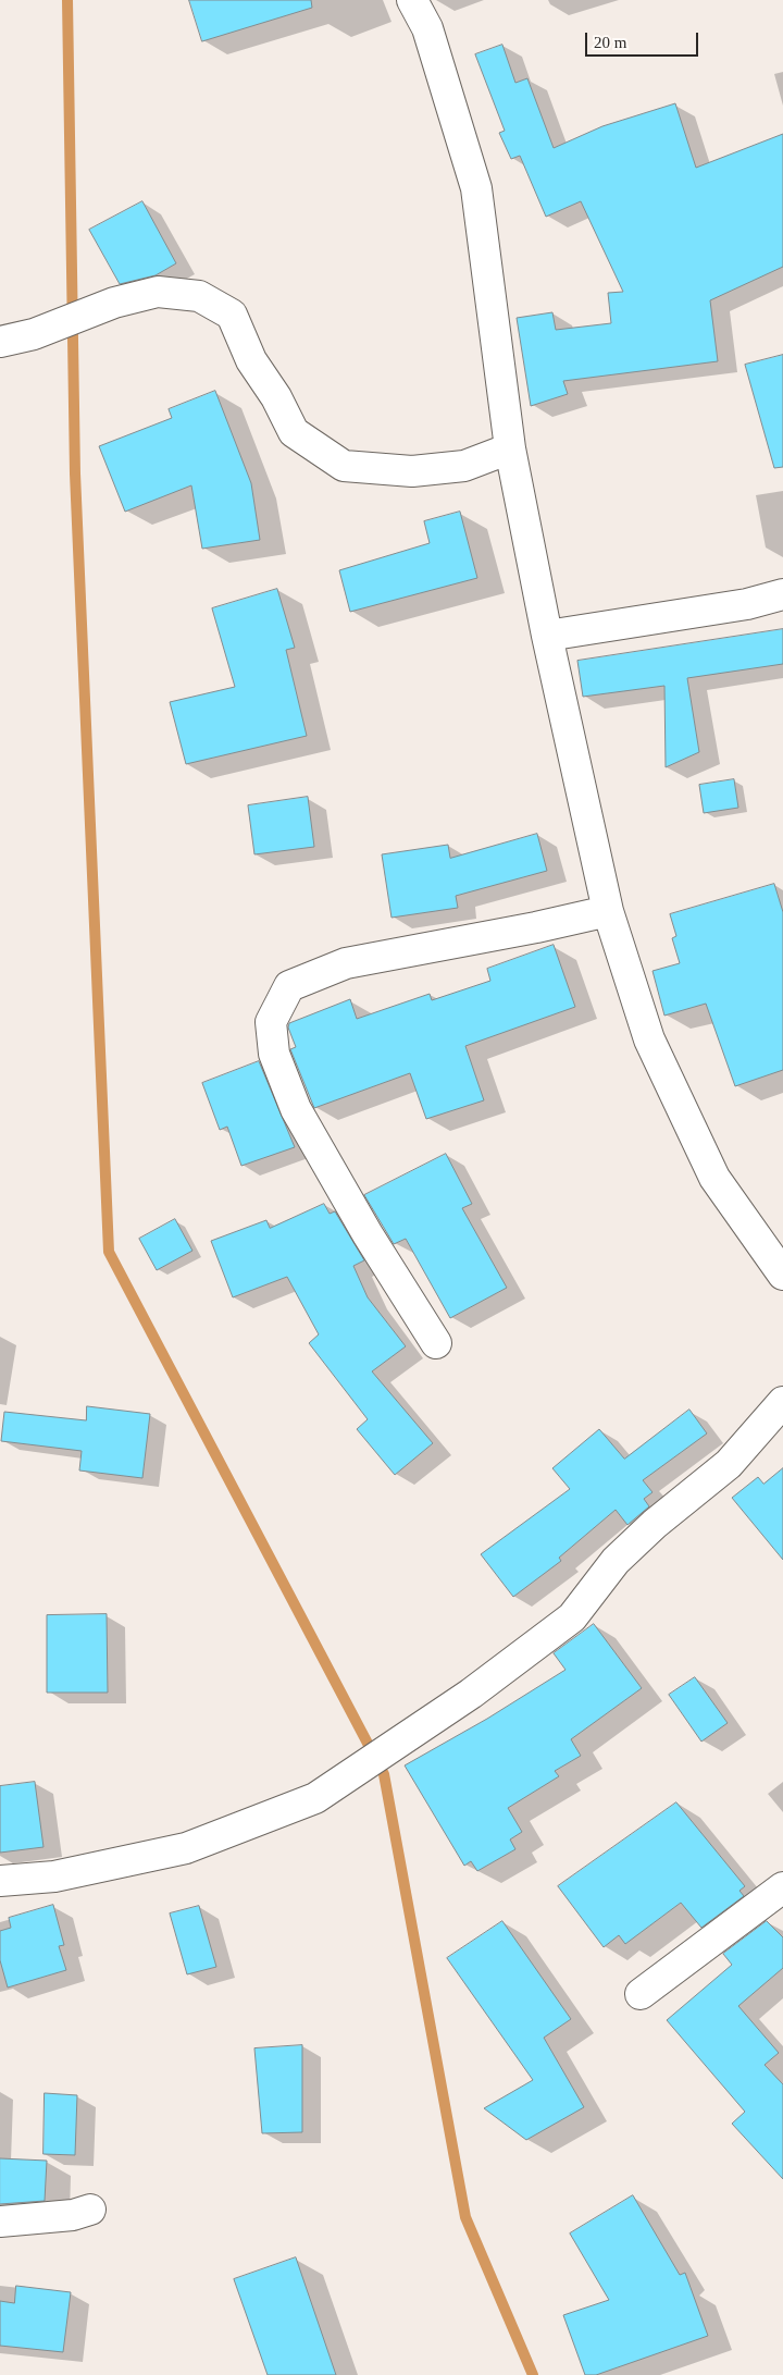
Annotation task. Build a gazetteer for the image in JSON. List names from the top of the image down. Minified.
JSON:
{"scale_bar":"20 m"}
